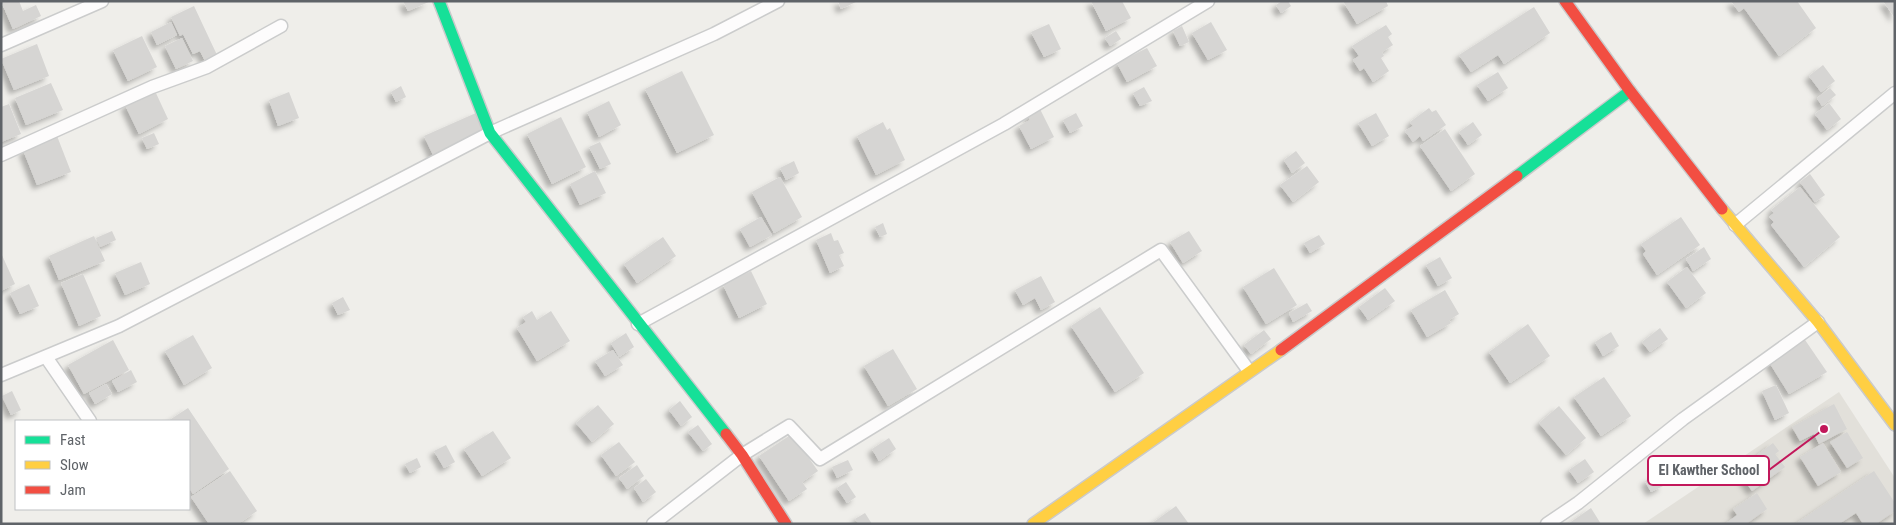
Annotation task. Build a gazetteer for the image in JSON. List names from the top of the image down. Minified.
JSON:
{"places":["El Kawther School"],"legend":["Fast","Slow","Jam"]}
